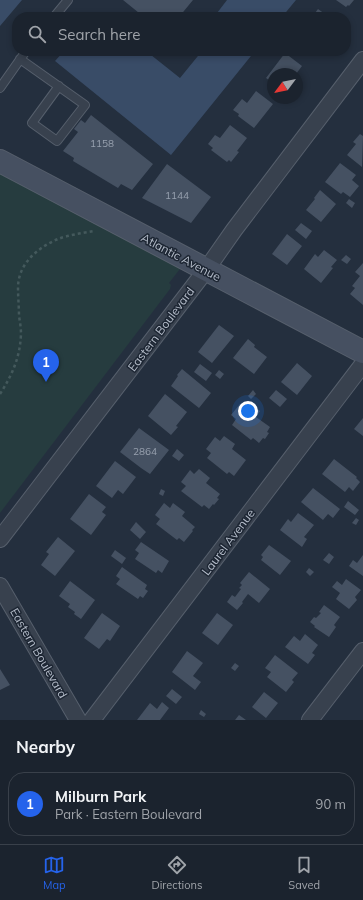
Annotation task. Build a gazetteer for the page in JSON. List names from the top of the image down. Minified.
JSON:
{"streets":{"main road":["Atlantic Avenue"],"street":["Eastern Boulevard","Laurel Avenue"]},"crossings":[["Atlantic Avenue","Eastern Boulevard"]],"house_numbers":["1158","1144","2864"],"north":"bottom left","page":{"search":"Search here","pins":"1","heading":"Nearby","list":[{"mark":"1","name":"Milburn Park","note":"Park · Eastern Boulevard","value":"90 m"}],"nav":["Map","Directions","Saved"]}}
